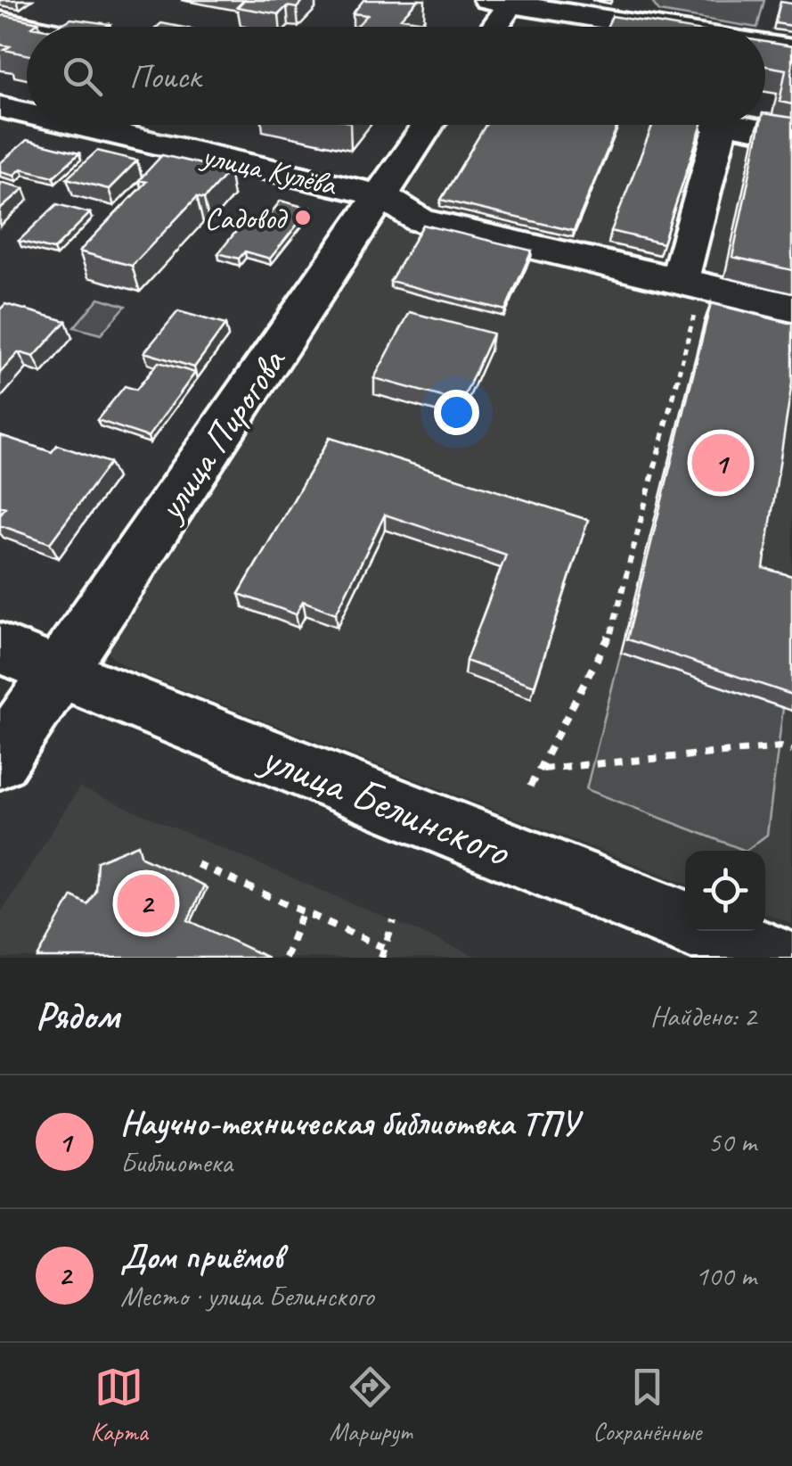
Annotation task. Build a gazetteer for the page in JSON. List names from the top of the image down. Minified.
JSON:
{"streets":{"street":["улица Кулёва","улица Пирогова","улица Белинского"]},"crossings":[["улица Кулёва","улица Пирогова"],["улица Пирогова","улица Белинского"]],"places":["Садовод"],"page":{"search":"Поиск","pins":["1","2"],"heading":["Рядом","Найдено: 2"],"list":[{"mark":"1","name":"Научно-техническая библиотека ТПУ","note":"Библиотека","value":"50 m"},{"mark":"2","name":"Дом приёмов","note":"Место · улица Белинского","value":"100 m"}],"nav":["Карта","Маршрут","Сохранённые"]}}
